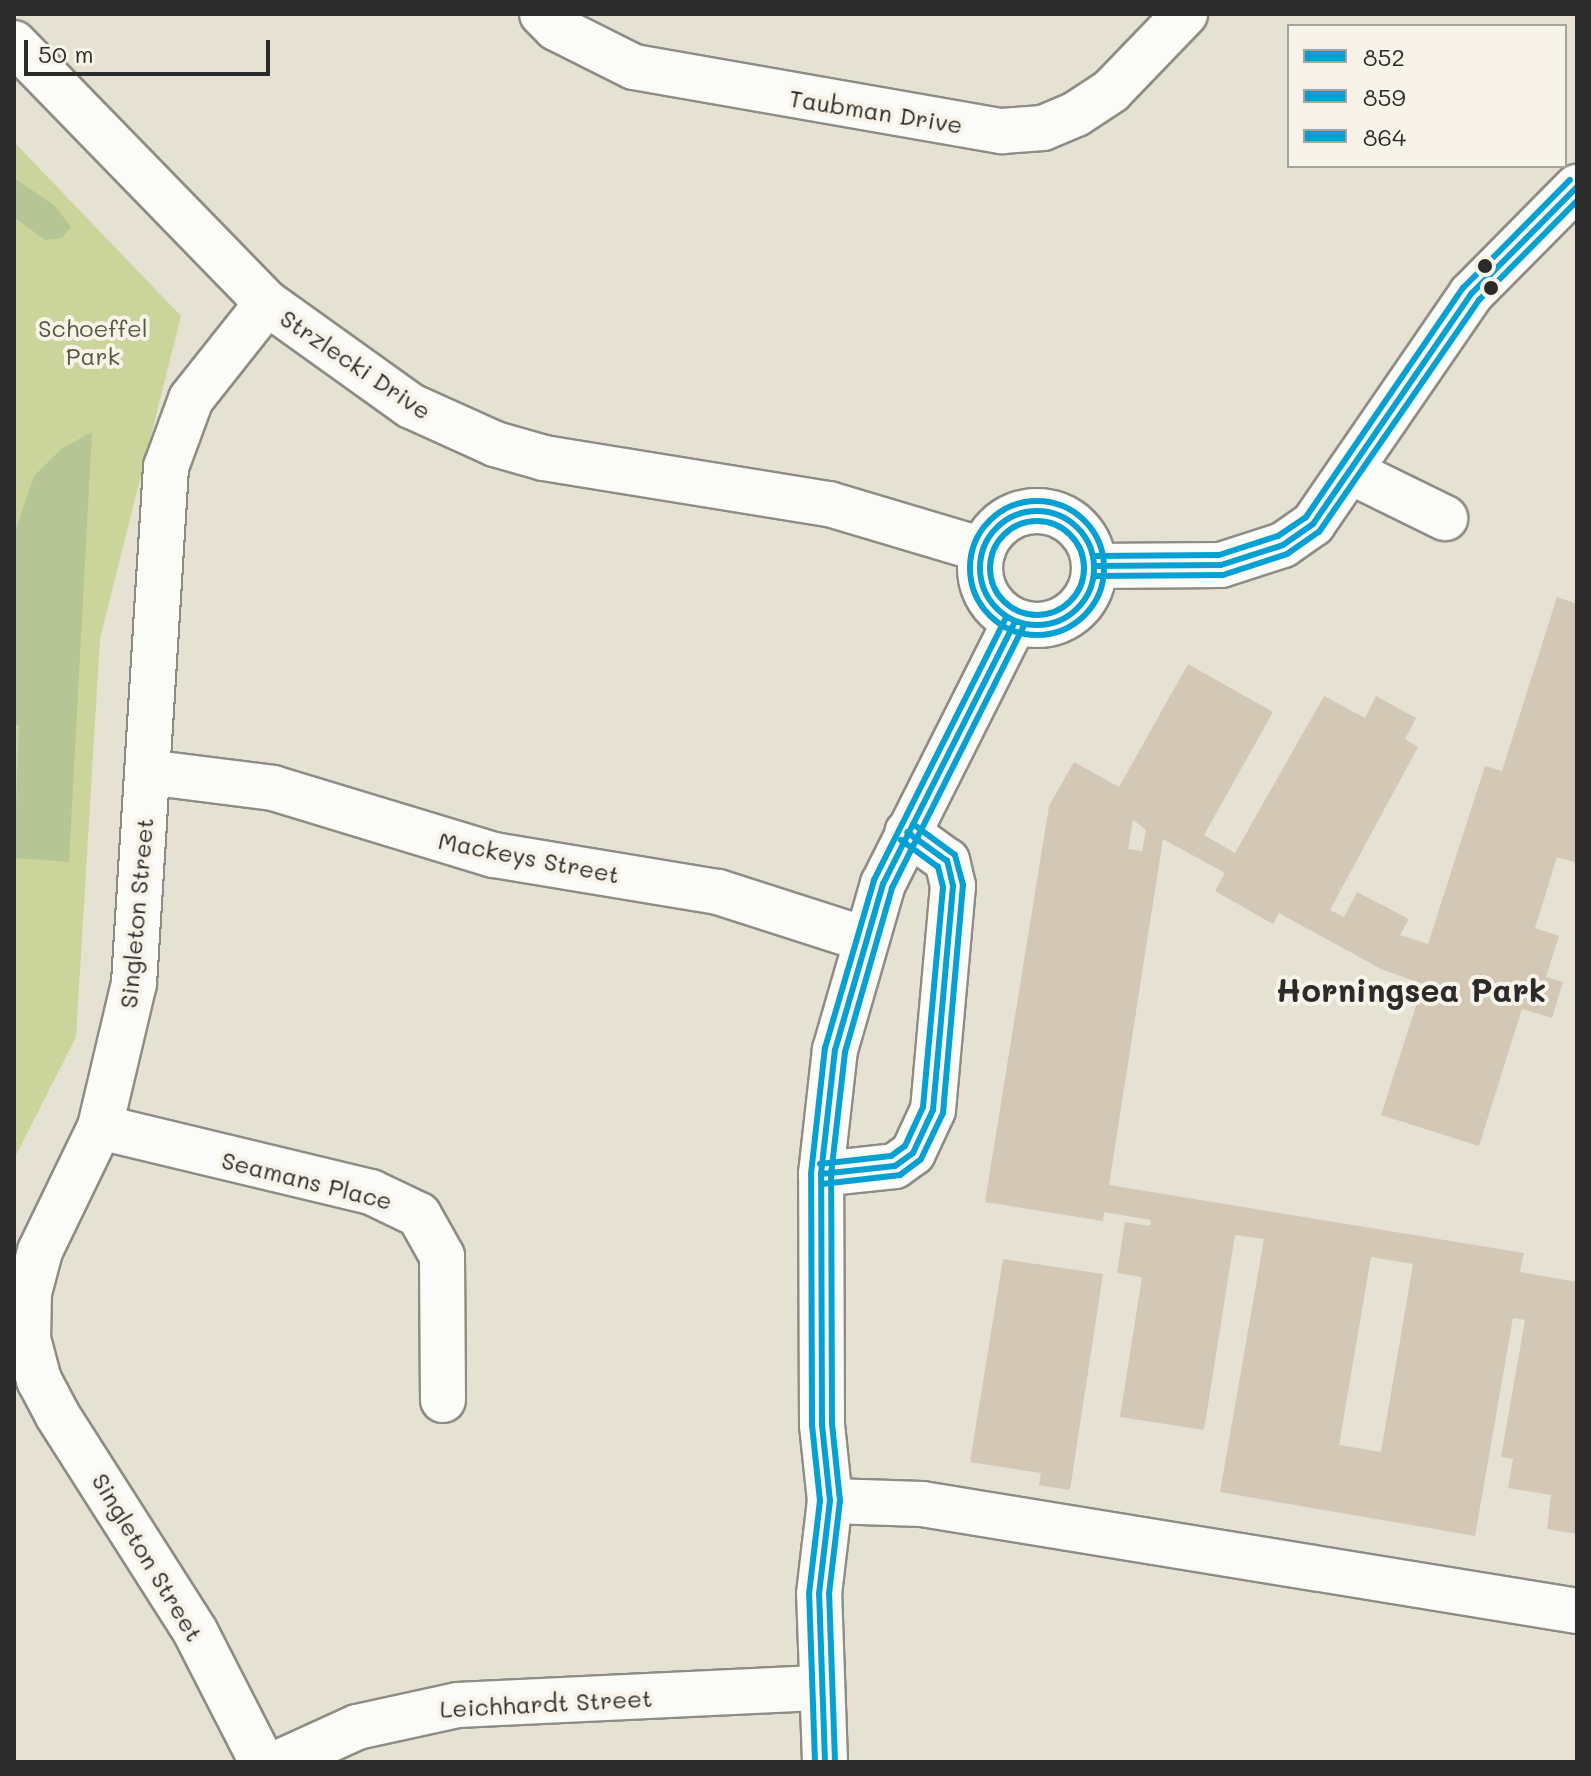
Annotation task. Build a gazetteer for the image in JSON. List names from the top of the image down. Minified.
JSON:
{"streets":{"street":["Taubman Drive","Strzlecki Drive","Mackeys Street","Singleton Street","Seamans Place","Leichhardt Street"]},"crossings":[["Strzlecki Drive","Singleton Street"],["Mackeys Street","Singleton Street"],["Singleton Street","Seamans Place"]],"districts":["Horningsea Park"],"parks":["Schoeffel Park"],"lines":["transit line 864","transit line 852","transit line 859"],"legend":["852","859","864"],"scale_bar":"50 m"}
